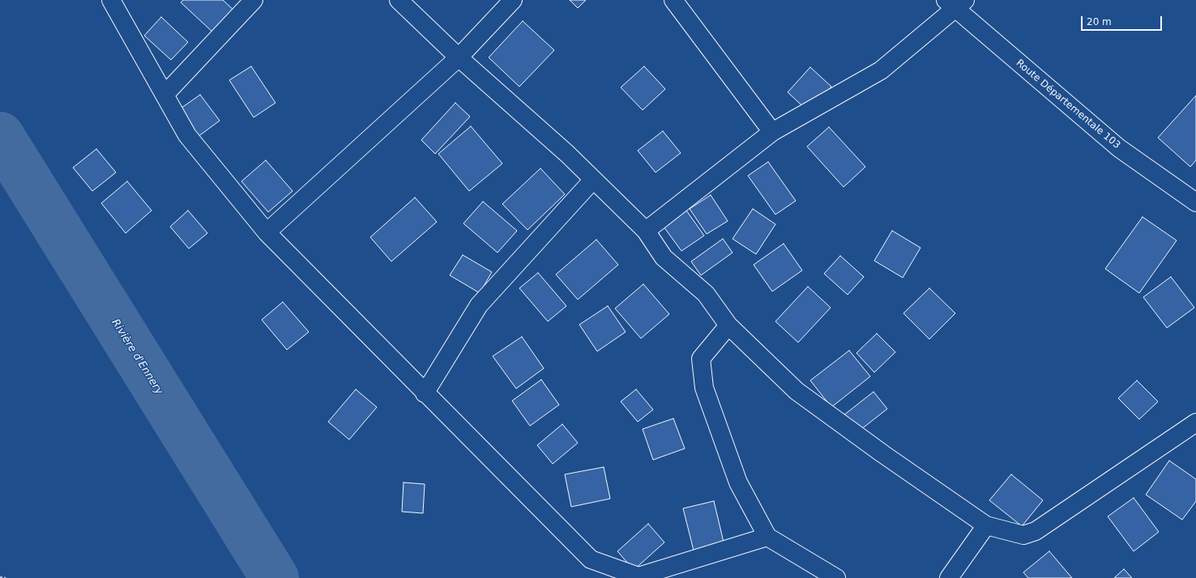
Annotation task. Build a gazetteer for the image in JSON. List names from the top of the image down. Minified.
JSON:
{"streets":{"street":["Route Départementale 103"]},"water":["Rivière d'Ennery"],"scale_bar":"20 m"}
